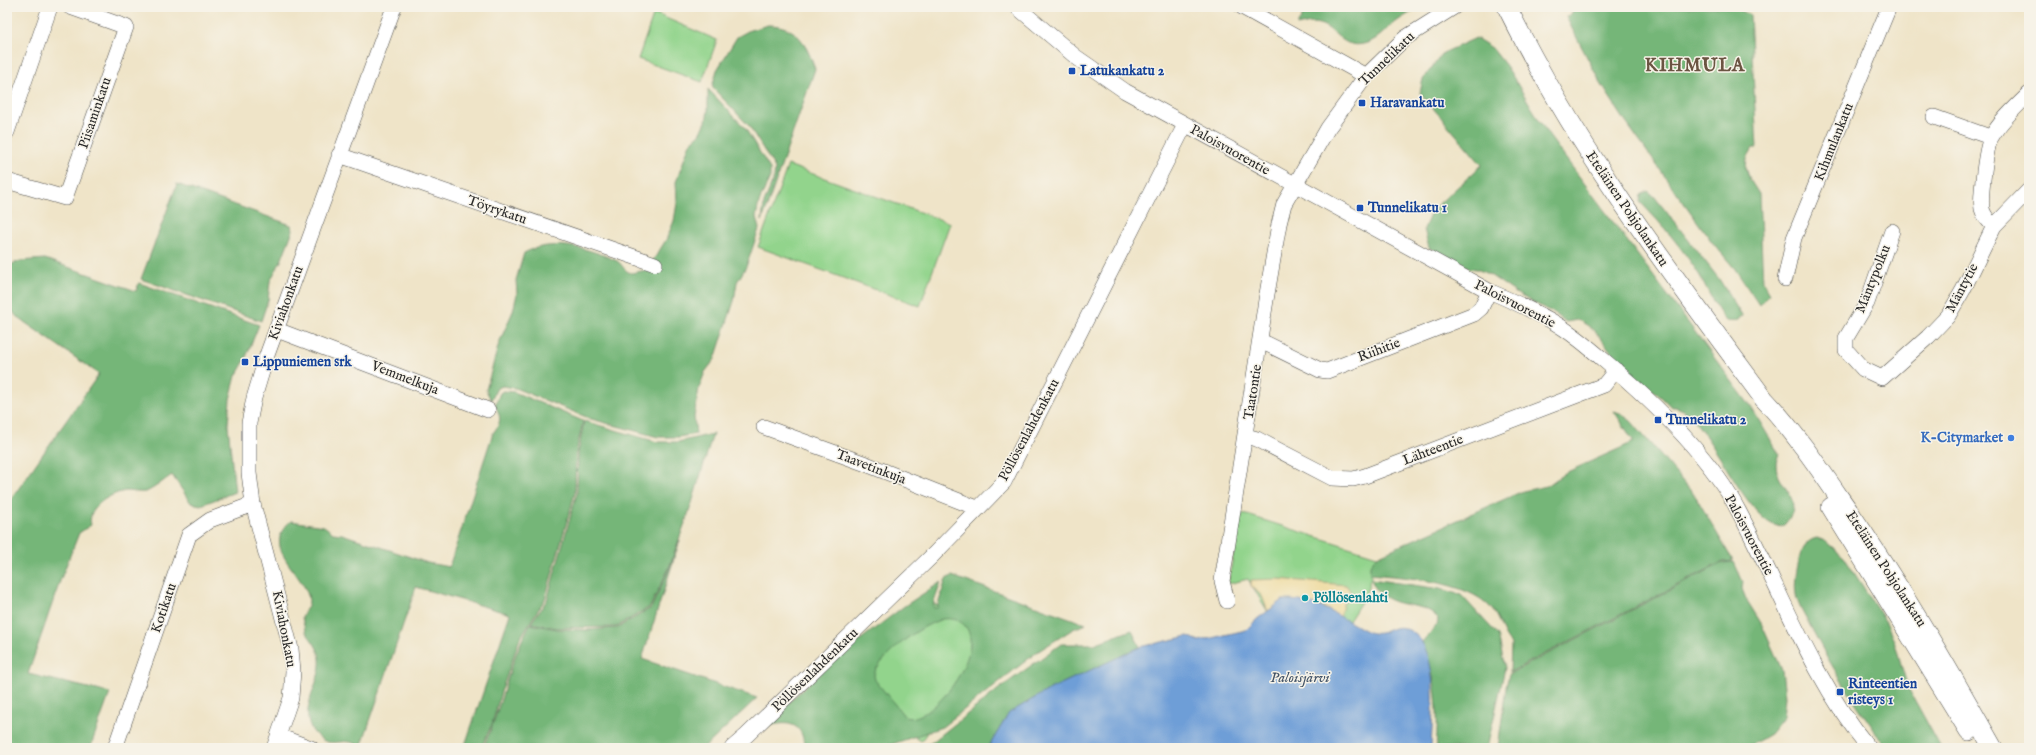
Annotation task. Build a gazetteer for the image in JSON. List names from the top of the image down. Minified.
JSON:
{"streets":{"main road":["Eteläinen Pohjolankatu"],"street":["Tunnelikatu","Piisaminkatu","Kihmulankatu","Paloisvuorentie","Töyrykatu","Mäntypolku","Mäntytie","Kiviahonkatu","Riihitie","Vemmelkuja","Taatontie","Pöllösenlahdenkatu","Lähteentie","Taavetinkuja","Kotikatu"]},"crossings":[["Tunnelikatu","Paloisvuorentie"],["Tunnelikatu","Taatontie"],["Paloisvuorentie","Riihitie"],["Paloisvuorentie","Taatontie"],["Paloisvuorentie","Pöllösenlahdenkatu"],["Paloisvuorentie","Lähteentie"],["Töyrykatu","Kiviahonkatu"],["Mäntypolku","Mäntytie"],["Kiviahonkatu","Vemmelkuja"],["Kiviahonkatu","Kotikatu"],["Riihitie","Taatontie"],["Taatontie","Lähteentie"],["Pöllösenlahdenkatu","Taavetinkuja"]],"districts":["KIHMULA"],"water":["Paloisjärvi"],"places":{"transit":["Latukankatu 2","Haravankatu","Tunnelikatu 1","Lippuniemen srk","Tunnelikatu 2","Rinteentien risteys 1"],"other":["K-Citymarket","Pöllösenlahti"]}}
